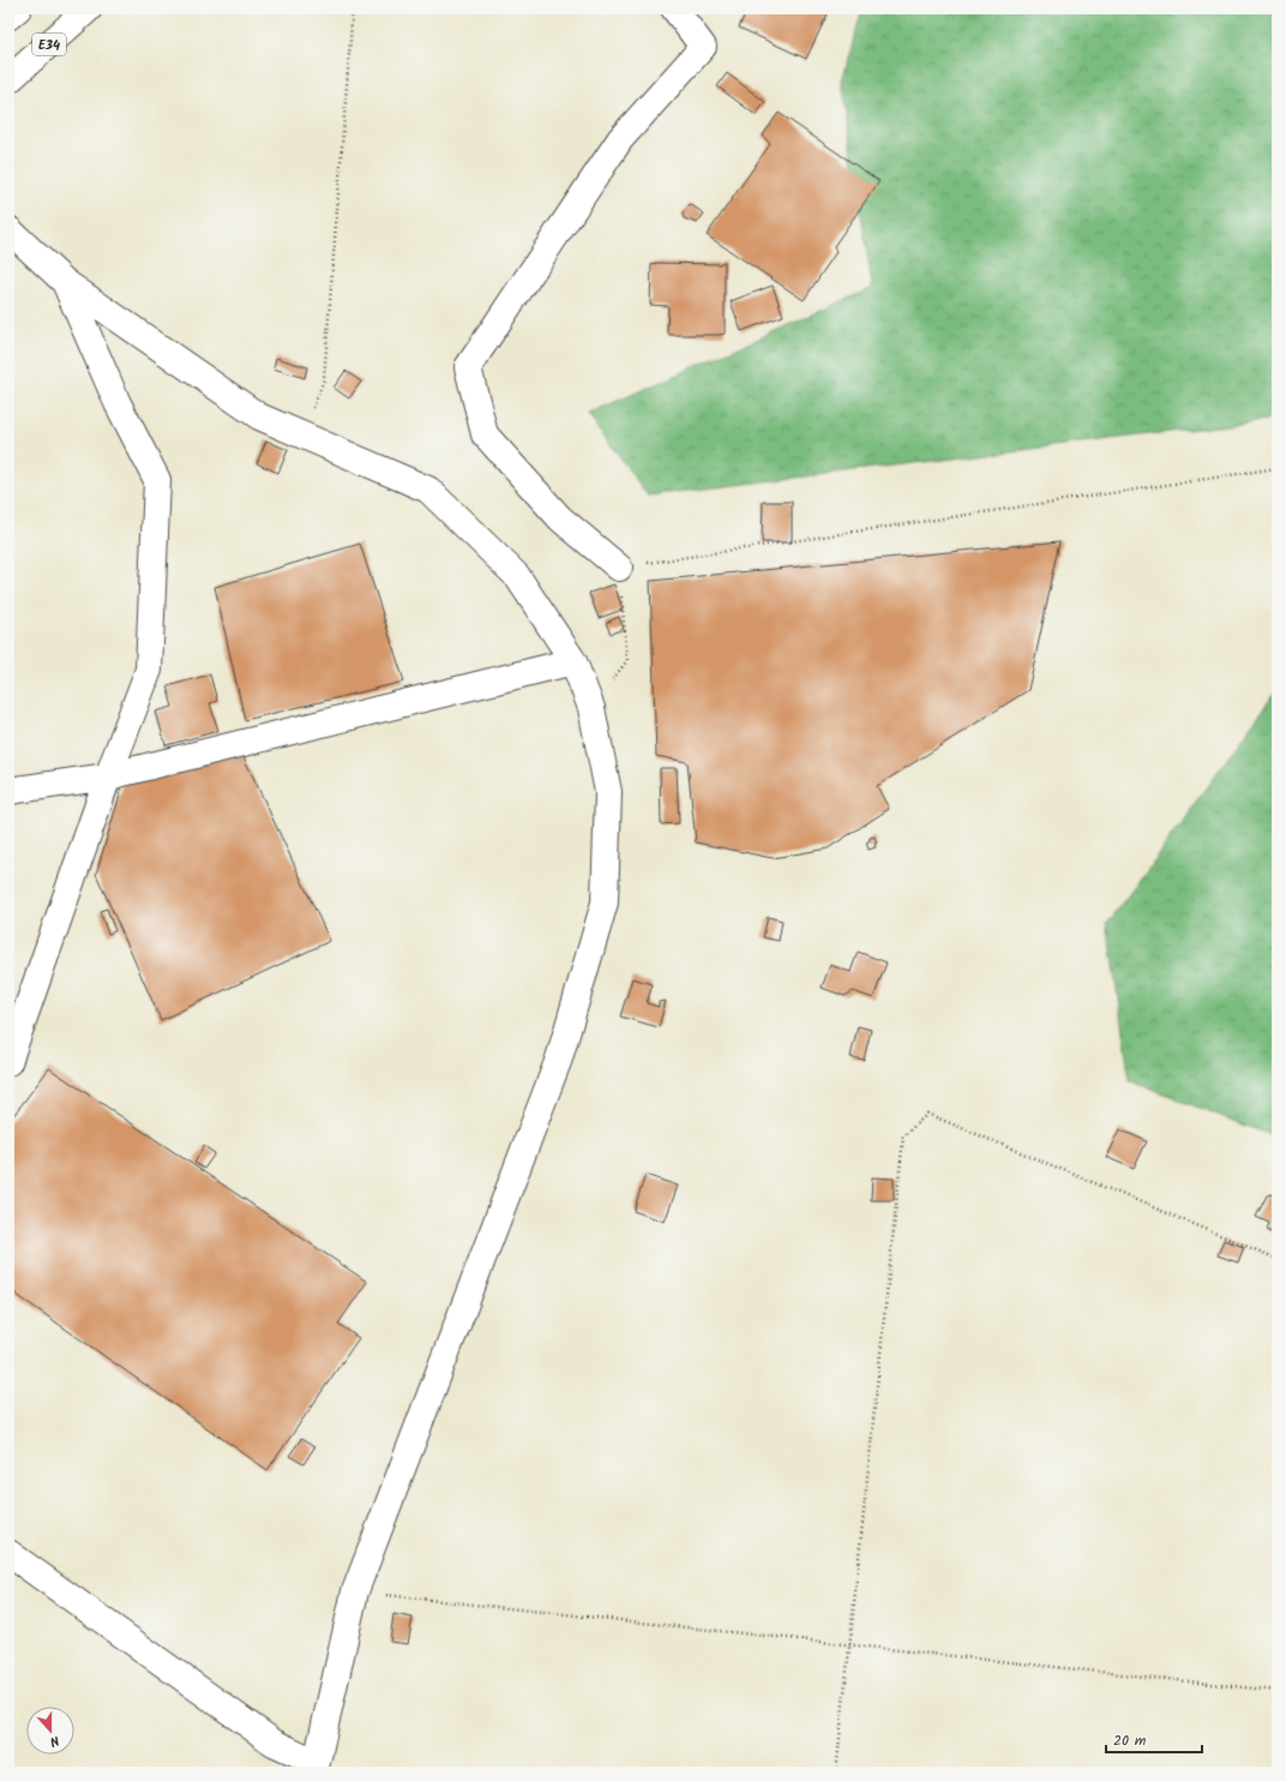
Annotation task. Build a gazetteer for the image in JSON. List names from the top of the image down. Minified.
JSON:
{"streets":{"main road":["E34"]},"scale_bar":"20 m","north":"bottom"}
